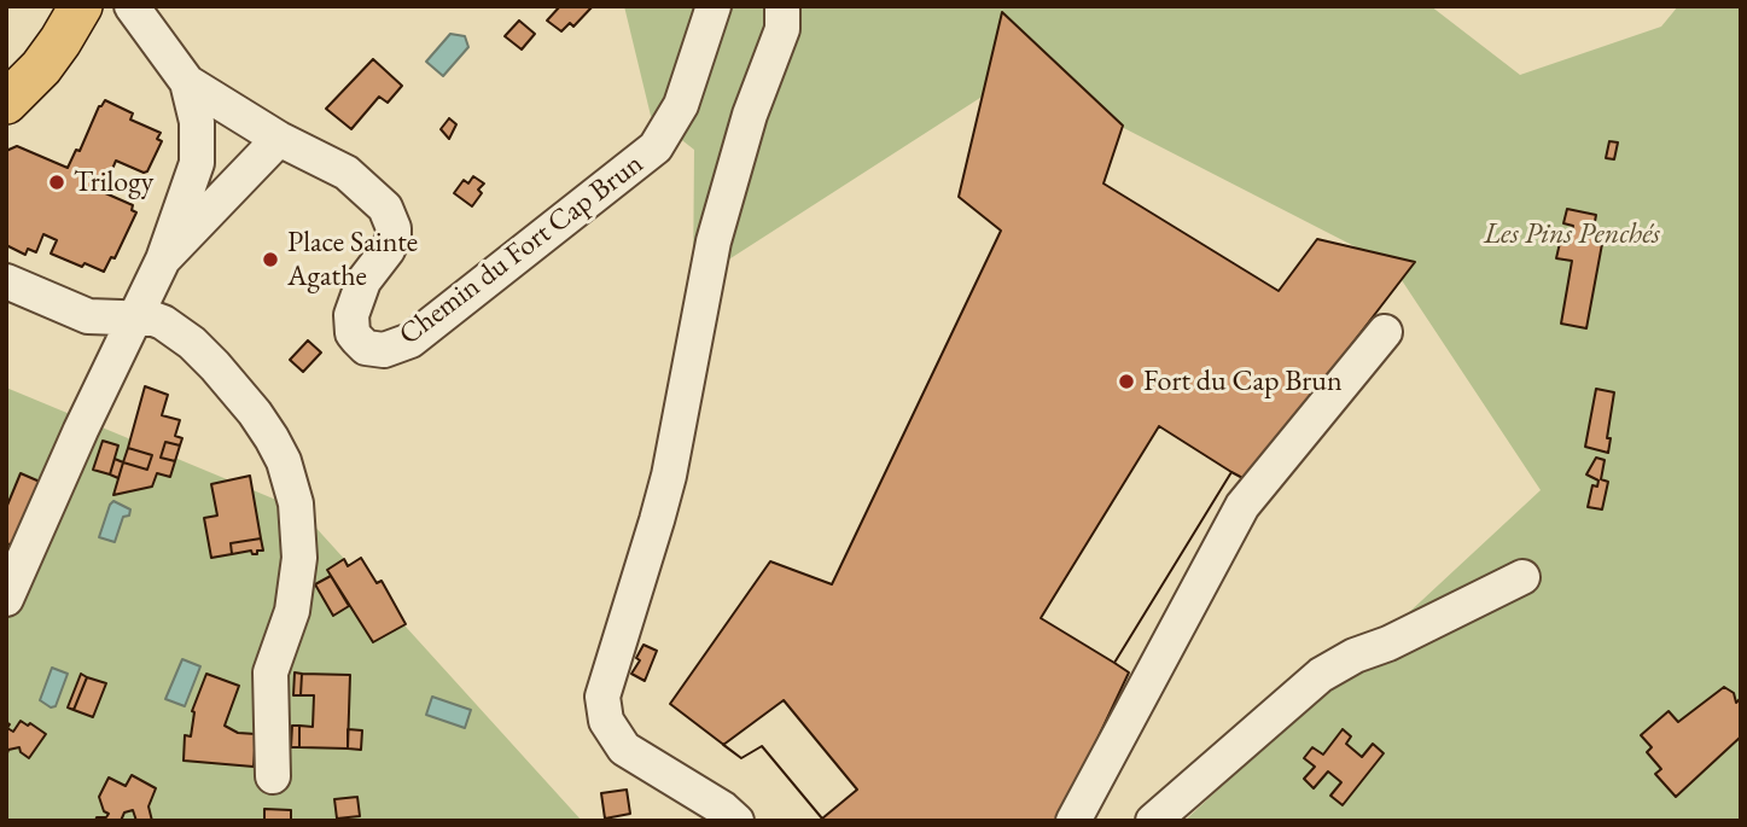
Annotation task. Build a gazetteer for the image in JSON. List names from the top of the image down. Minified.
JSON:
{"streets":{"street":["Chemin du Fort Cap Brun"]},"parks":["Les Pins Penchés"],"places":["Trilogy","Place Sainte Agathe","Fort du Cap Brun"]}
